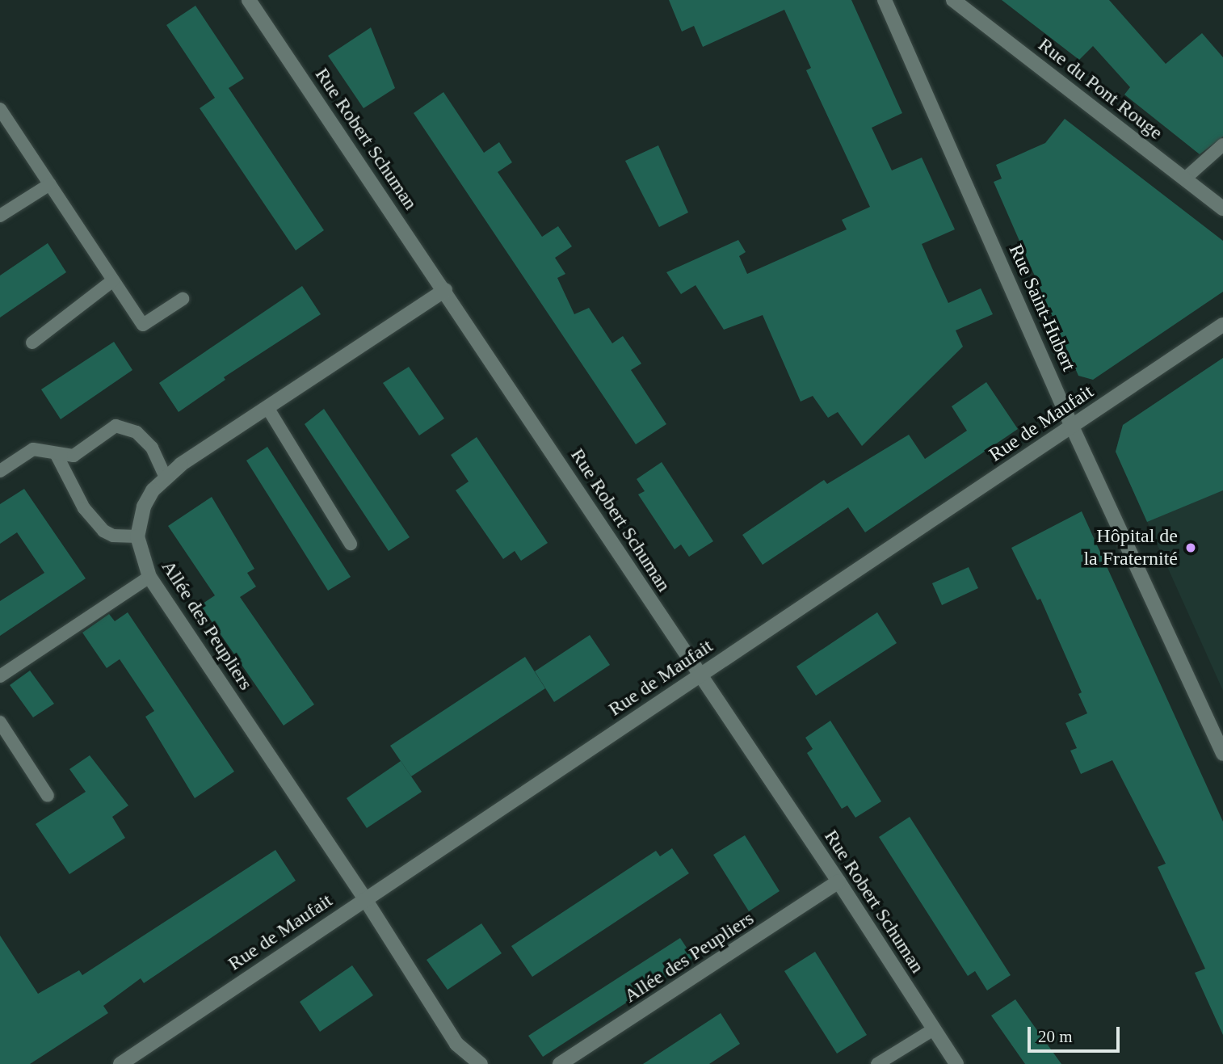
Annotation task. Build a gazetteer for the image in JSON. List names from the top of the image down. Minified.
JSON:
{"streets":{"street":["Rue du Pont Rouge","Rue Robert Schuman","Rue Saint-Hubert","Rue de Maufait","Allée des Peupliers"]},"crossings":[["Rue Robert Schuman","Rue de Maufait"],["Rue Robert Schuman","Allée des Peupliers"],["Rue Saint-Hubert","Rue de Maufait"],["Rue de Maufait","Allée des Peupliers"]],"places":["Hôpital de la Fraternité"],"scale_bar":"20 m"}
